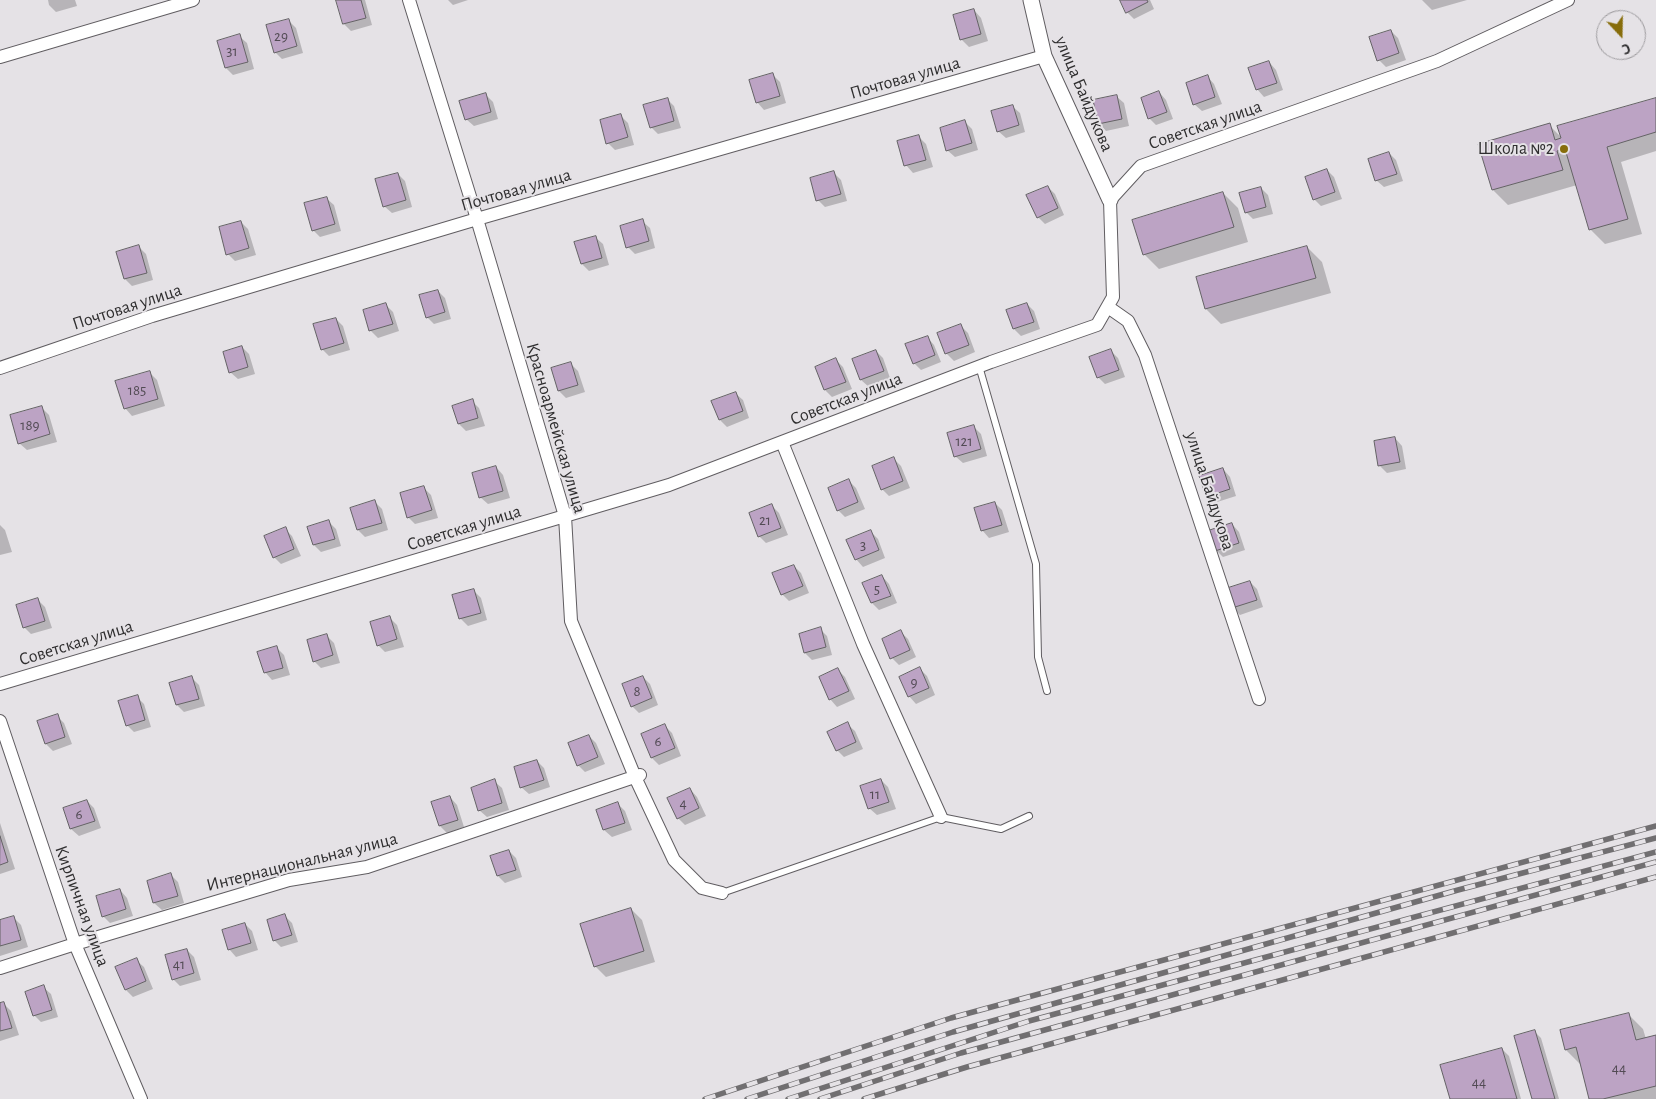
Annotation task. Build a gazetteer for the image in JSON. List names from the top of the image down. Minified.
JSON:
{"streets":{"street":["Почтовая улица","улица Байдукова","Советская улица","Красноармейская улица","Интернациональная улица","Кирпичная улица"]},"crossings":[["Почтовая улица","улица Байдукова"],["Почтовая улица","Красноармейская улица"],["улица Байдукова","Советская улица"],["Советская улица","Красноармейская улица"],["Красноармейская улица","Интернациональная улица"],["Интернациональная улица","Кирпичная улица"]],"places":["Школа №2"],"house_numbers":["29","31","185","189","121","21","3","5","9","8","6","11","4","6","41","44","44"],"north":"bottom"}
